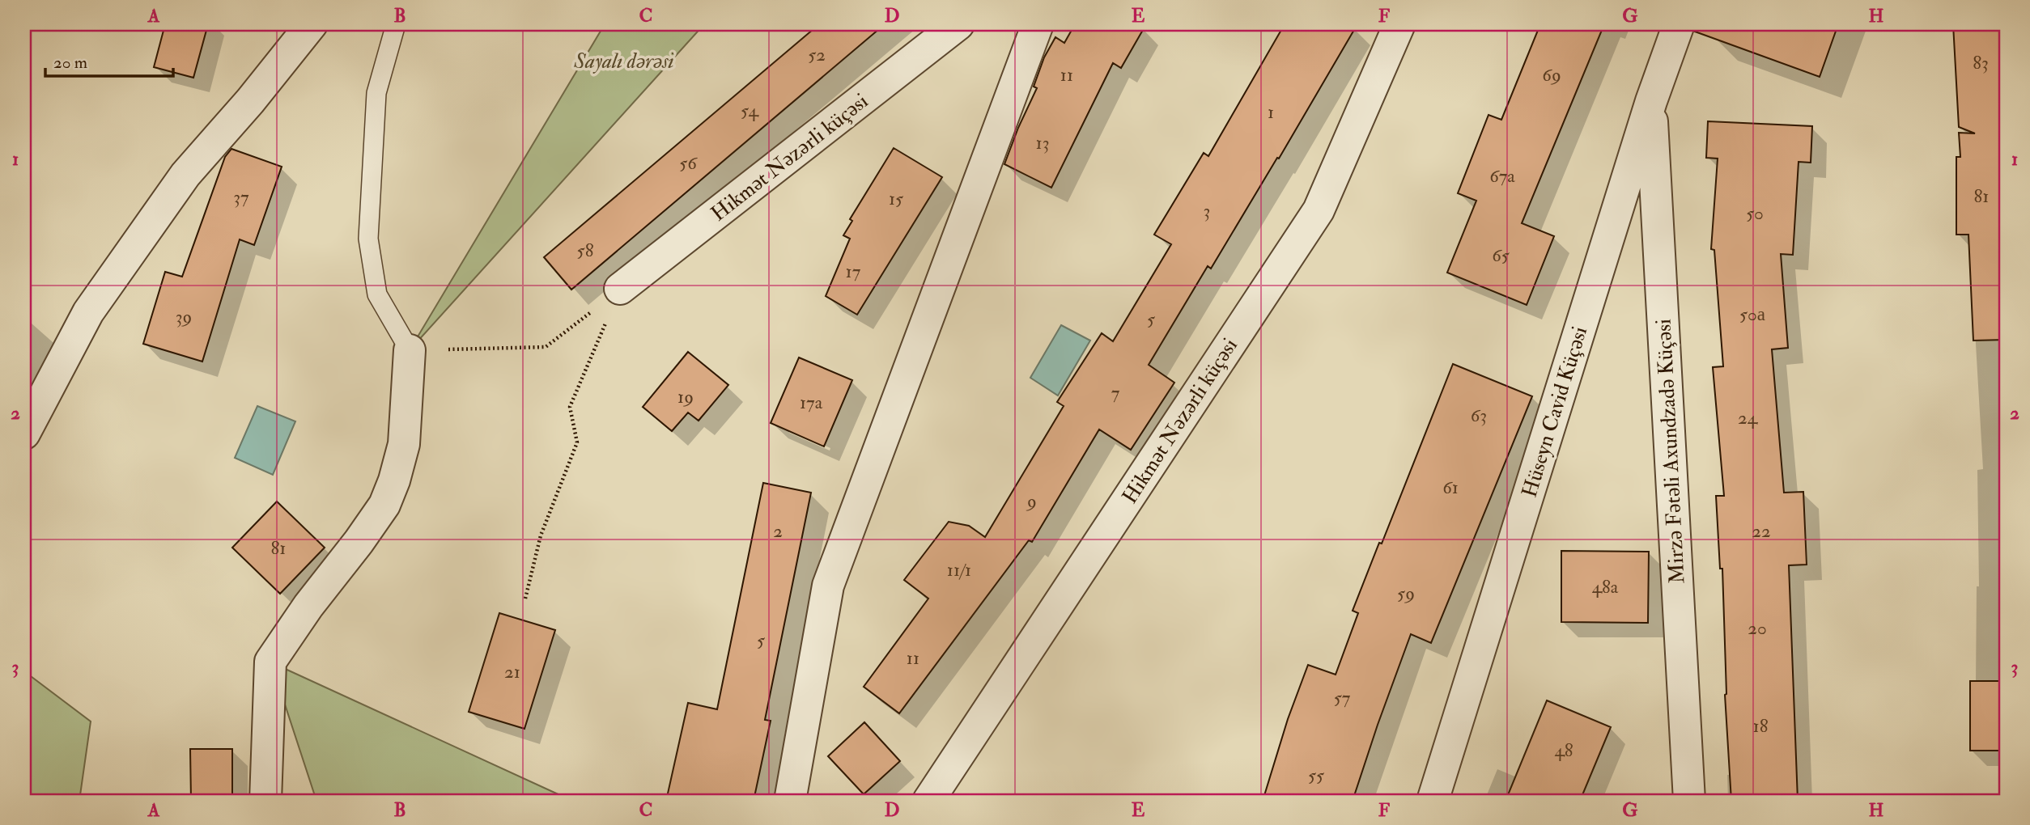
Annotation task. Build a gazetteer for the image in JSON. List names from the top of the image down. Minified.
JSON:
{"streets":{"street":["Hikmət Nəzərli küçəsi","Hüseyn Cavid Küçəsi","Mirzə Fətəli Axundzadə Küçəsi"]},"crossings":[["Hüseyn Cavid Küçəsi","Mirzə Fətəli Axundzadə Küçəsi"]],"parks":["Sayalı dərəsi"],"house_numbers":["52","83","11","69","54","1","13","56","67a","81","37","15","3","50","58","65","17","50а","39","5","7","19","17a","63","24","61","9","2","22","81","11/1","48a","59","20","5","11","21","57","18","48","55"],"scale_bar":"20 m","grid":{"columns":["A","B","C","D","E","F","G","H"],"rows":["1","2","3"]}}
